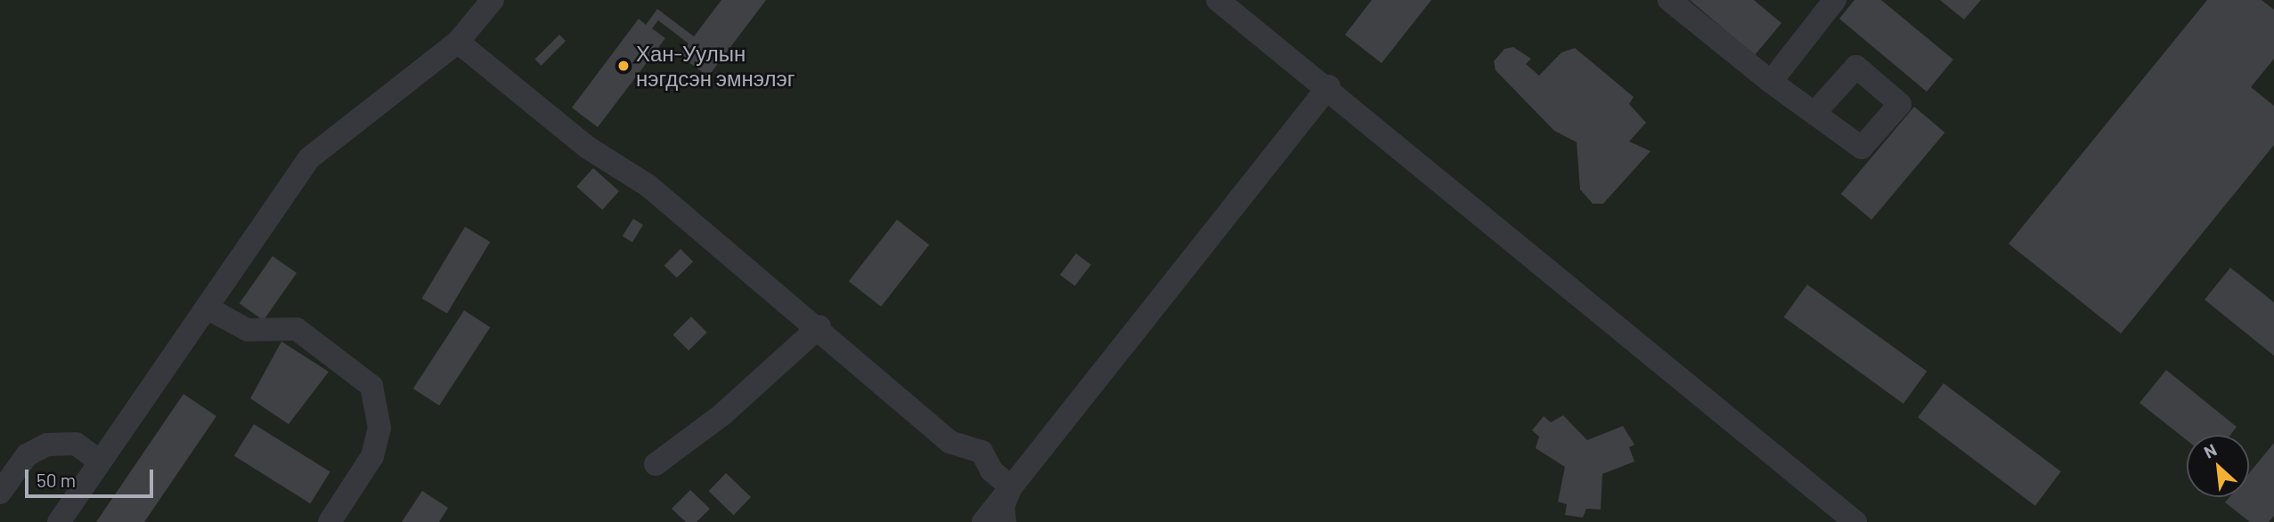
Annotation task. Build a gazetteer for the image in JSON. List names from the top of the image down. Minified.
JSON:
{"places":["Хан-Уулын нэгдсэн эмнэлэг"],"scale_bar":"50 m","north":"top left"}
